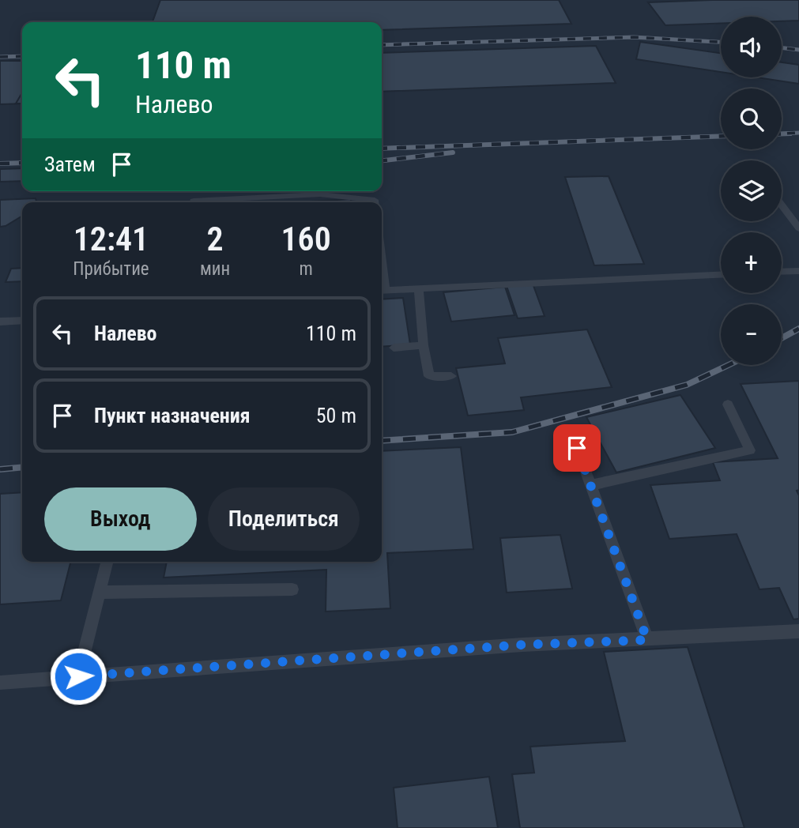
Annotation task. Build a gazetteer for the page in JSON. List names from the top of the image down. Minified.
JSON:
{"page":{"map_buttons":["+","−"],"turn":["110 m","Налево"],"then":"Затем","eta":["12:41","Прибытие","2","мин","160","m"],"list":[{"name":"Налево","value":"110 m"},{"name":"Пункт назначения","value":"50 m"}],"buttons":["Выход","Поделиться"]}}
